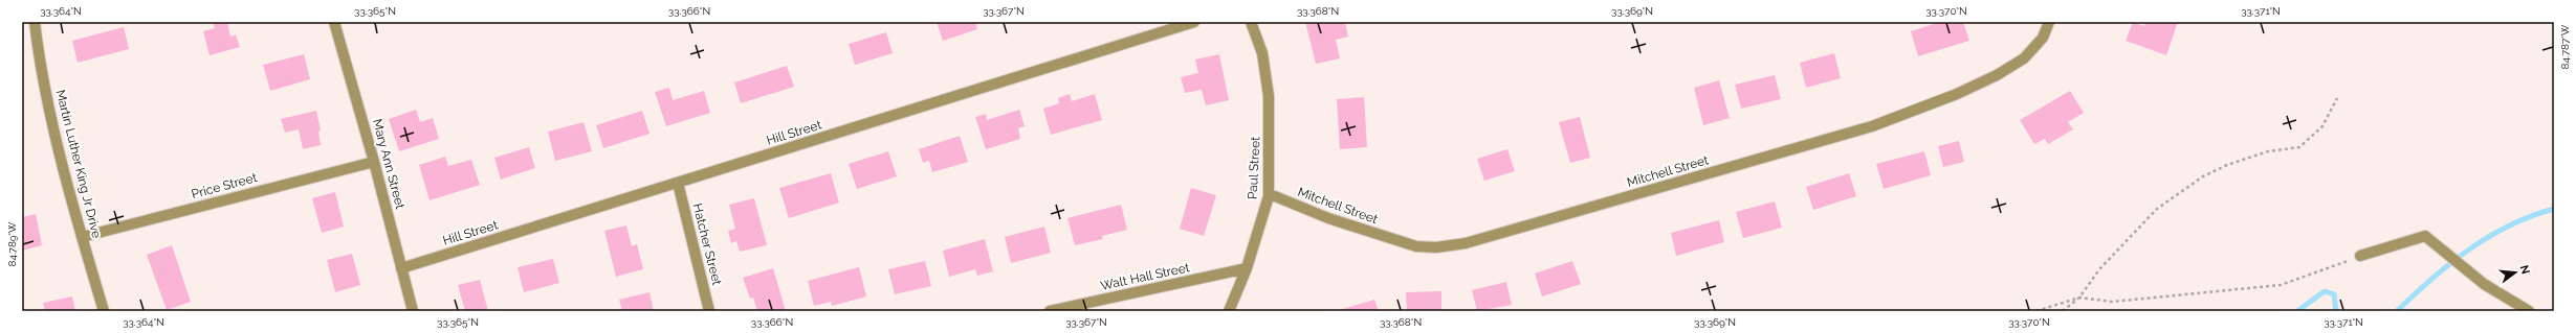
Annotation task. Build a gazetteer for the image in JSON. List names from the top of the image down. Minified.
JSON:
{"streets":{"street":["Hill Street","Martin Luther King Jr Drive","Mary Ann Street","Paul Street","Mitchell Street","Price Street","Hatcher Street","Walt Hall Street"]},"crossings":[["Hill Street","Mary Ann Street"],["Hill Street","Hatcher Street"],["Martin Luther King Jr Drive","Price Street"],["Mary Ann Street","Price Street"],["Paul Street","Mitchell Street"],["Paul Street","Walt Hall Street"]],"north":"right","coordinates":["33.364°N","33.365°N","33.366°N","33.367°N","33.368°N","33.369°N","33.370°N","33.371°N","84.787°W","84.789°W"]}
